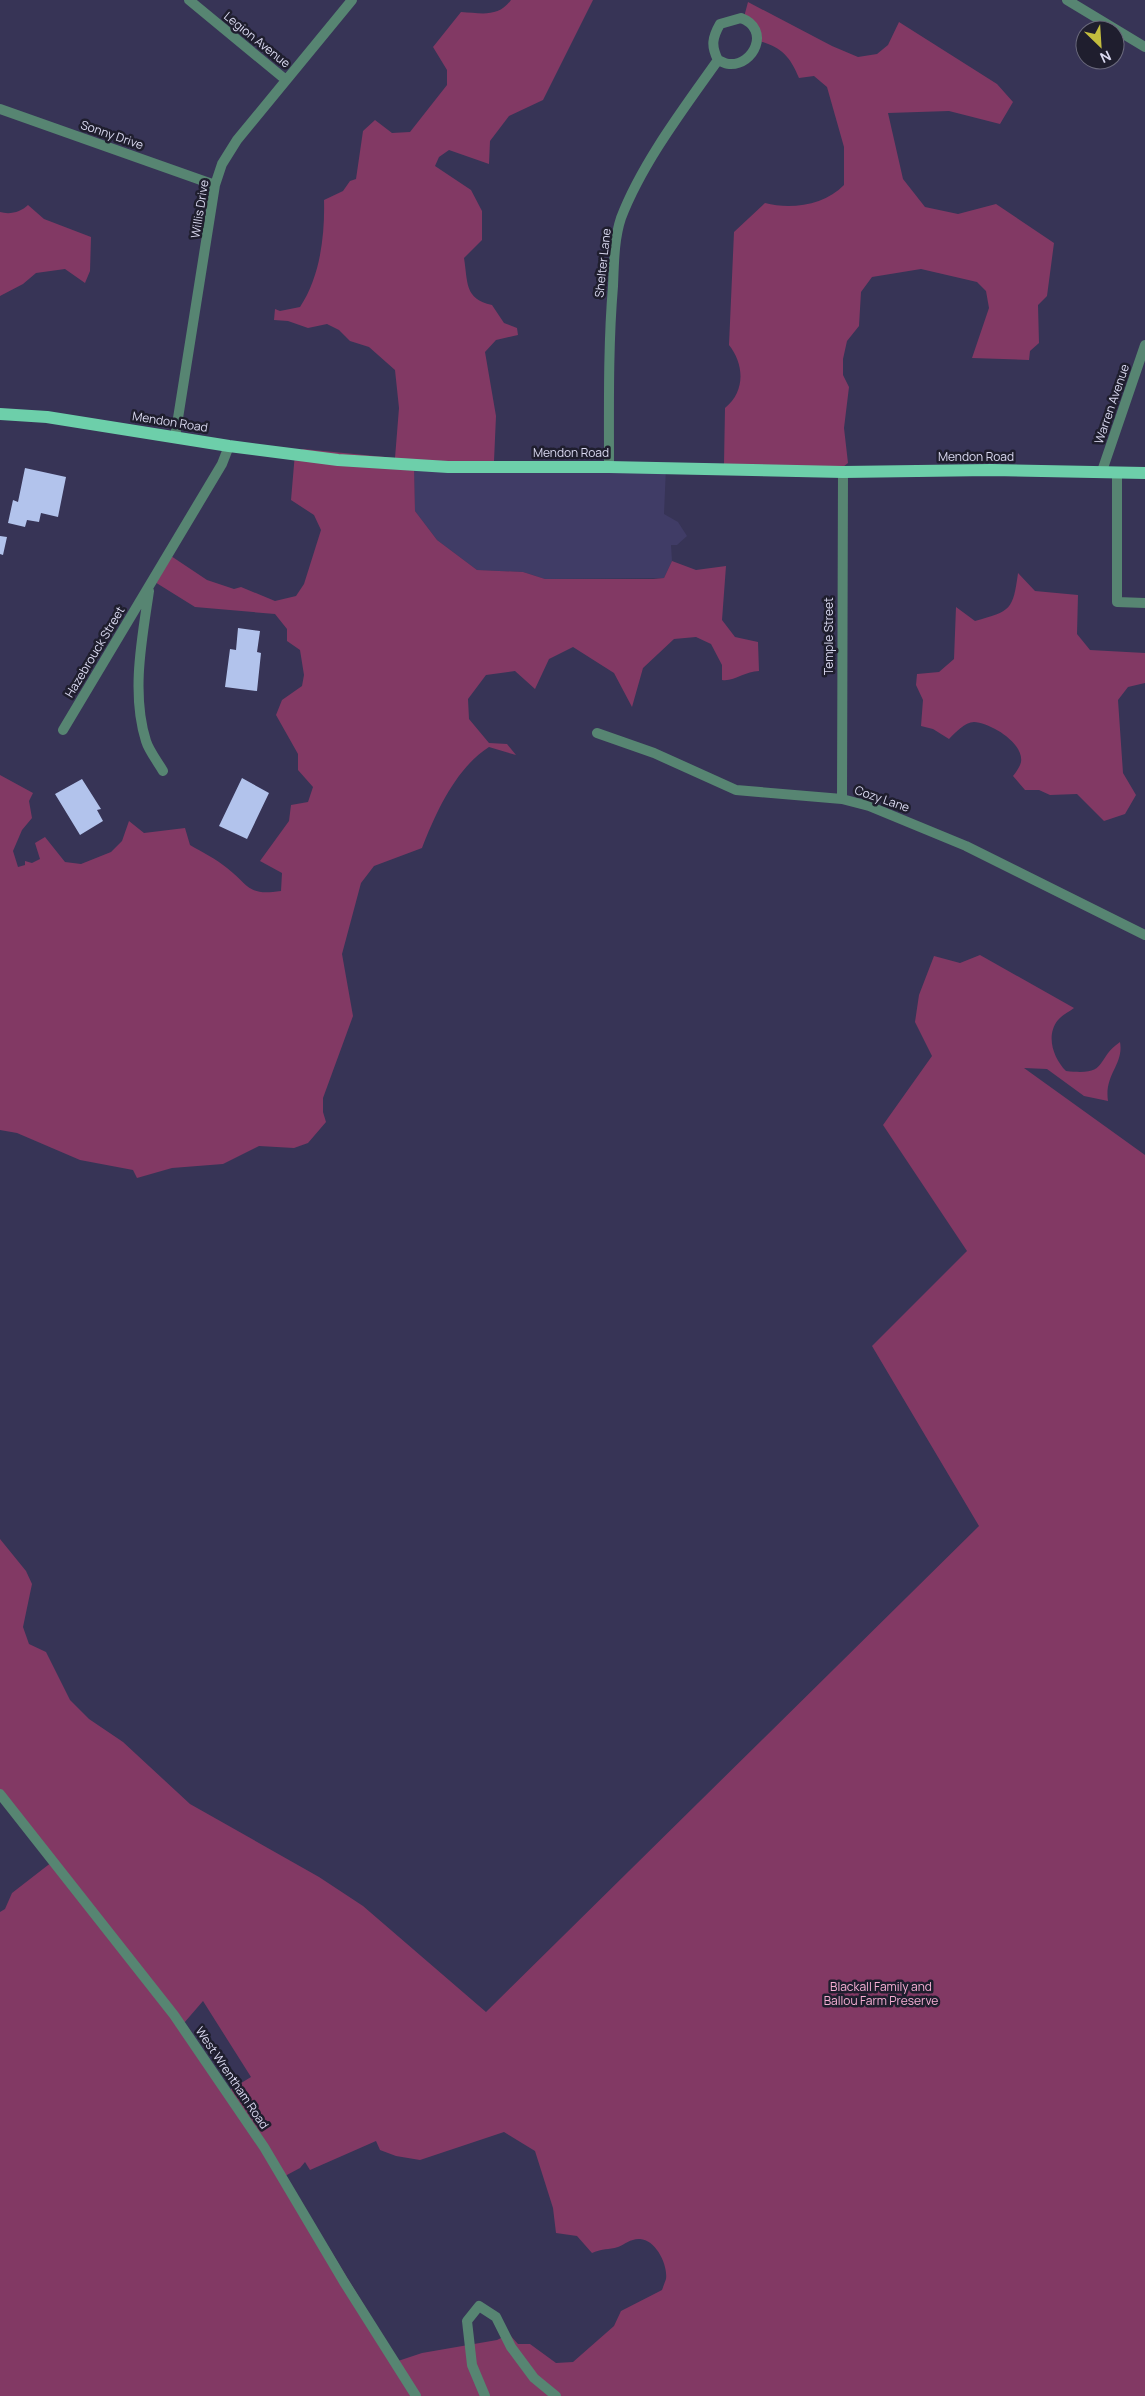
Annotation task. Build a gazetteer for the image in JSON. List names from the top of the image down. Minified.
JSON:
{"streets":{"main road":["Mendon Road"],"street":["Legion Avenue","Sonny Drive","Willis Drive","Shelter Lane","Warren Avenue","Temple Street","Hazebrouck Street","Cozy Lane","West Wrentham Road"]},"crossings":[["Legion Avenue","Willis Drive"],["Sonny Drive","Willis Drive"],["Willis Drive","Mendon Road"],["Shelter Lane","Mendon Road"],["Warren Avenue","Mendon Road"],["Mendon Road","Temple Street"],["Mendon Road","Hazebrouck Street"],["Temple Street","Cozy Lane"]],"parks":["Blackall Family and Ballou Farm Preserve"],"north":"bottom right"}
